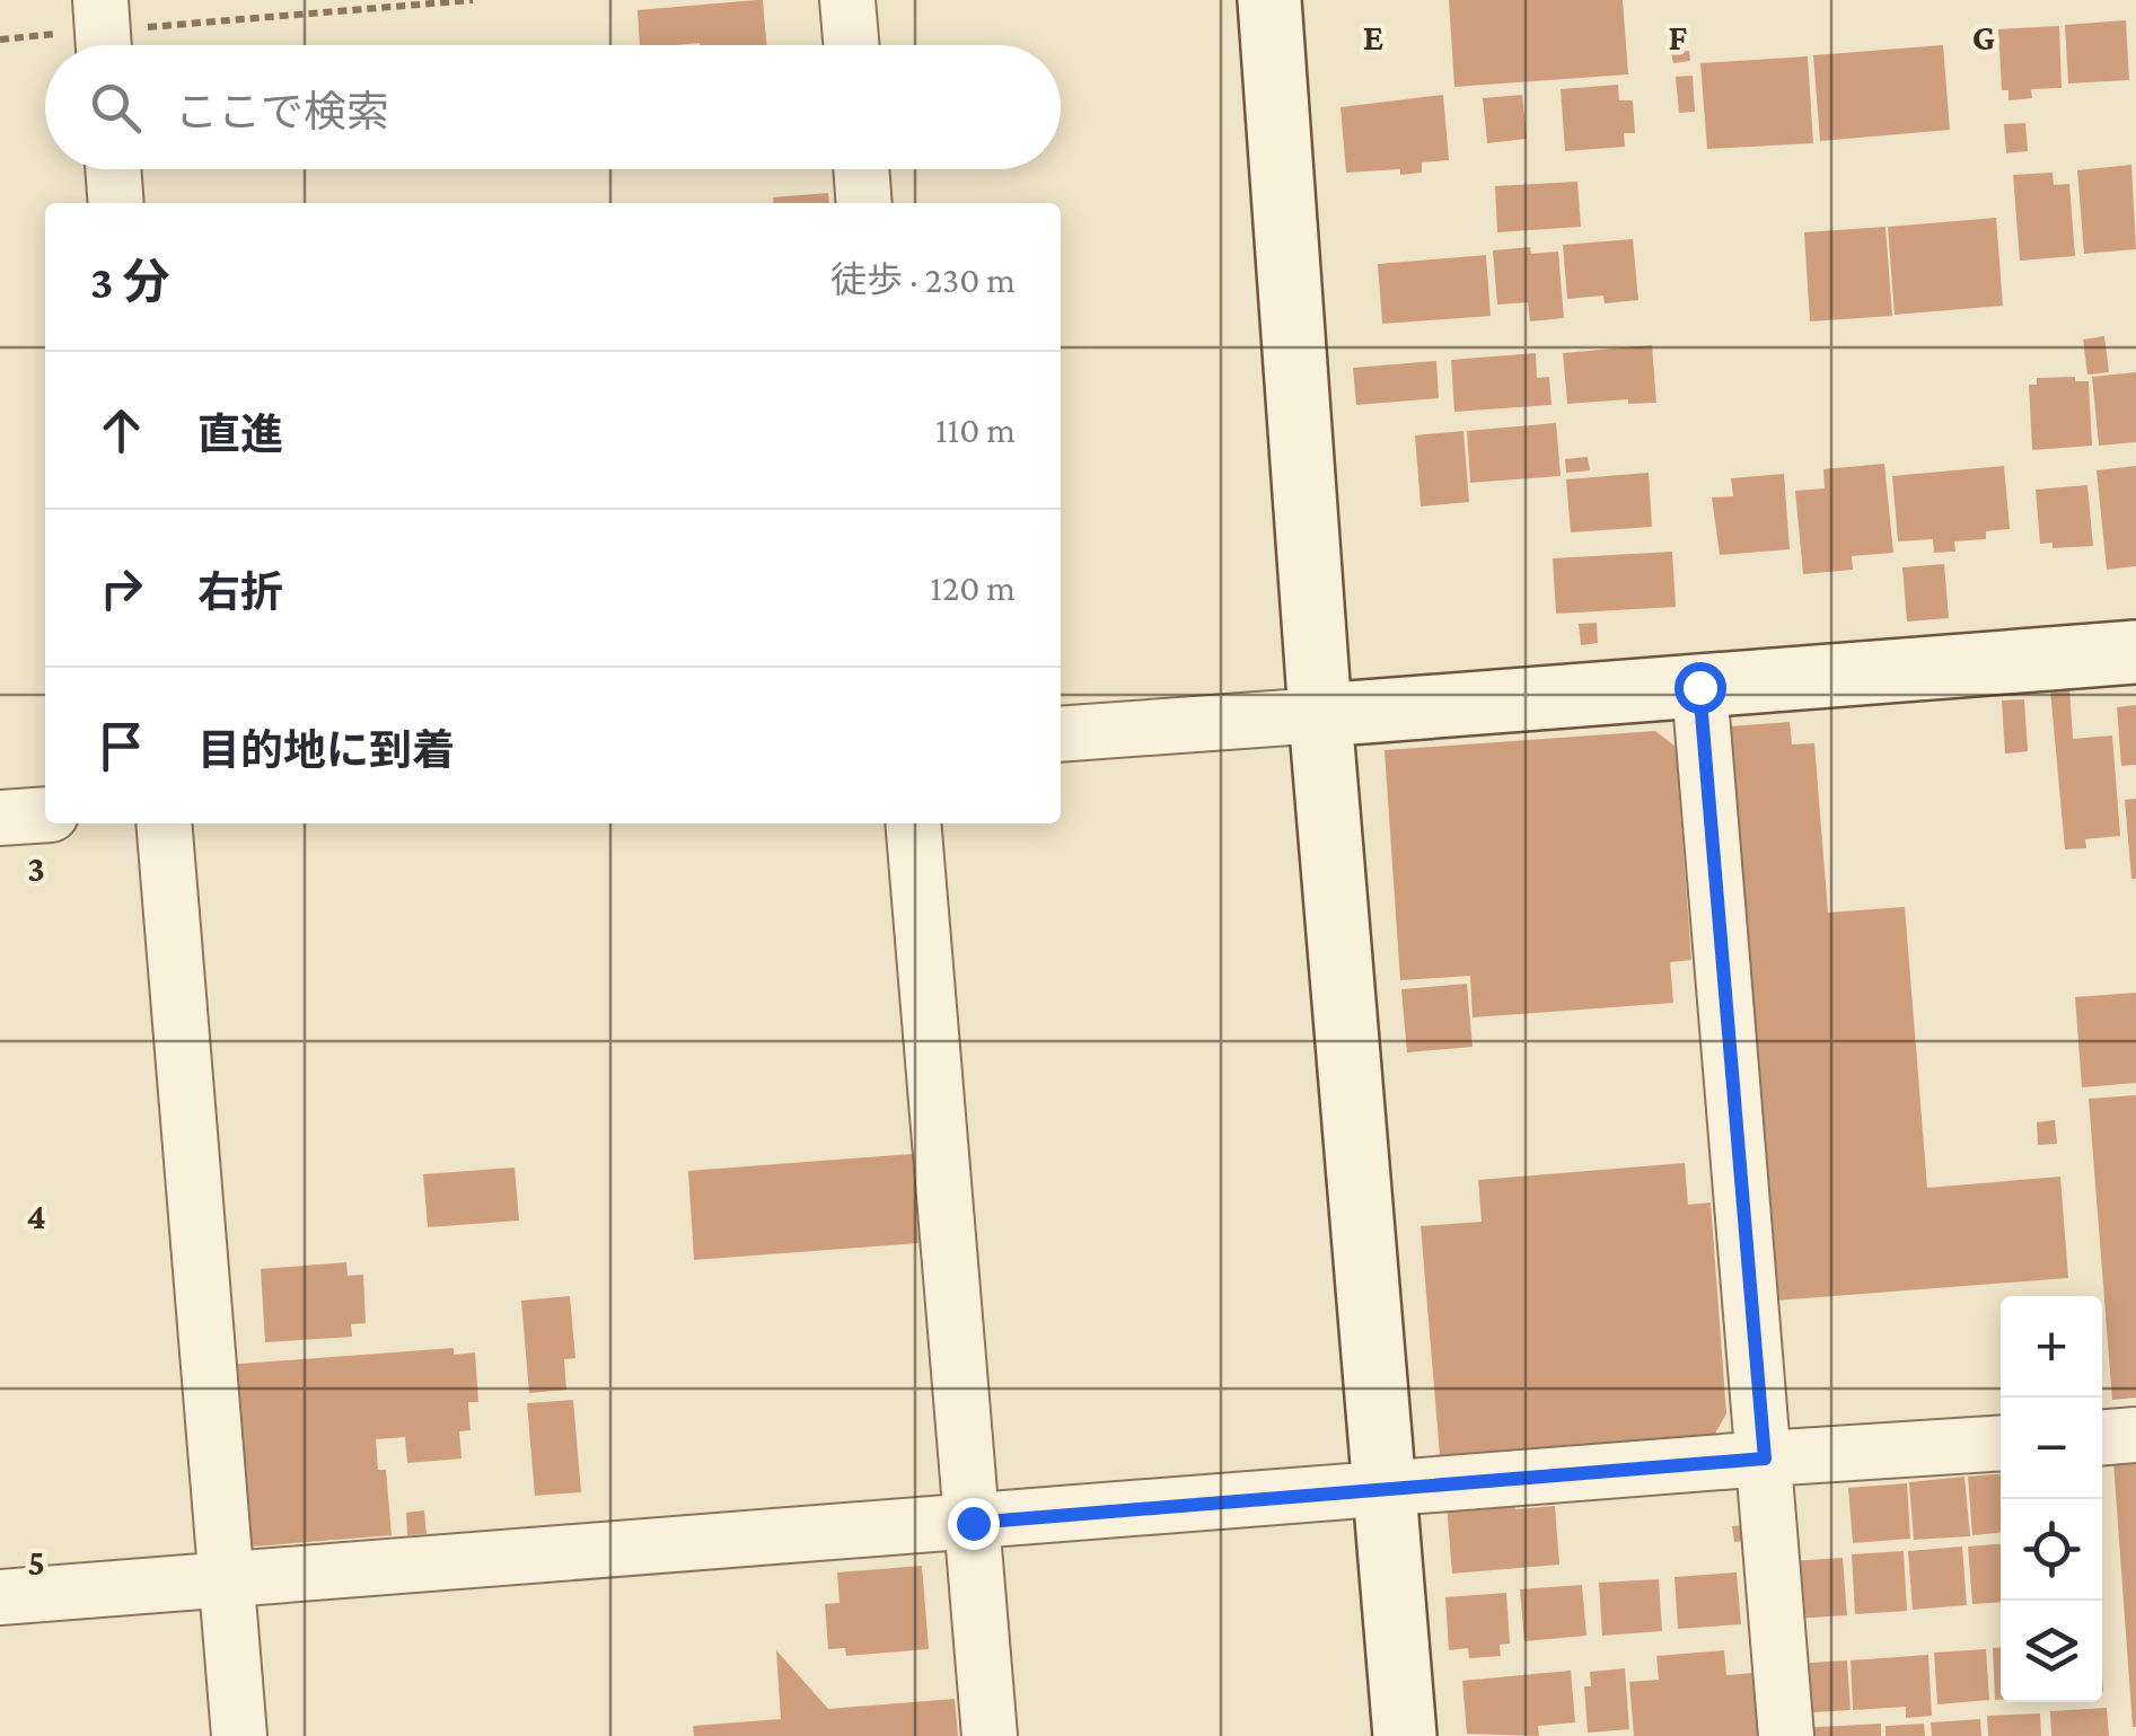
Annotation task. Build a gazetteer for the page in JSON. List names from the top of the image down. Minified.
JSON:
{"page":{"search":"ここで検索","heading":["3 分","徒歩 · 230 m"],"list":[["直進","110 m"],["右折","120 m"],"目的地に到着"],"map_buttons":["+","−"]},"grid":{"columns":["E","F","G"],"rows":["3","4","5"]}}
